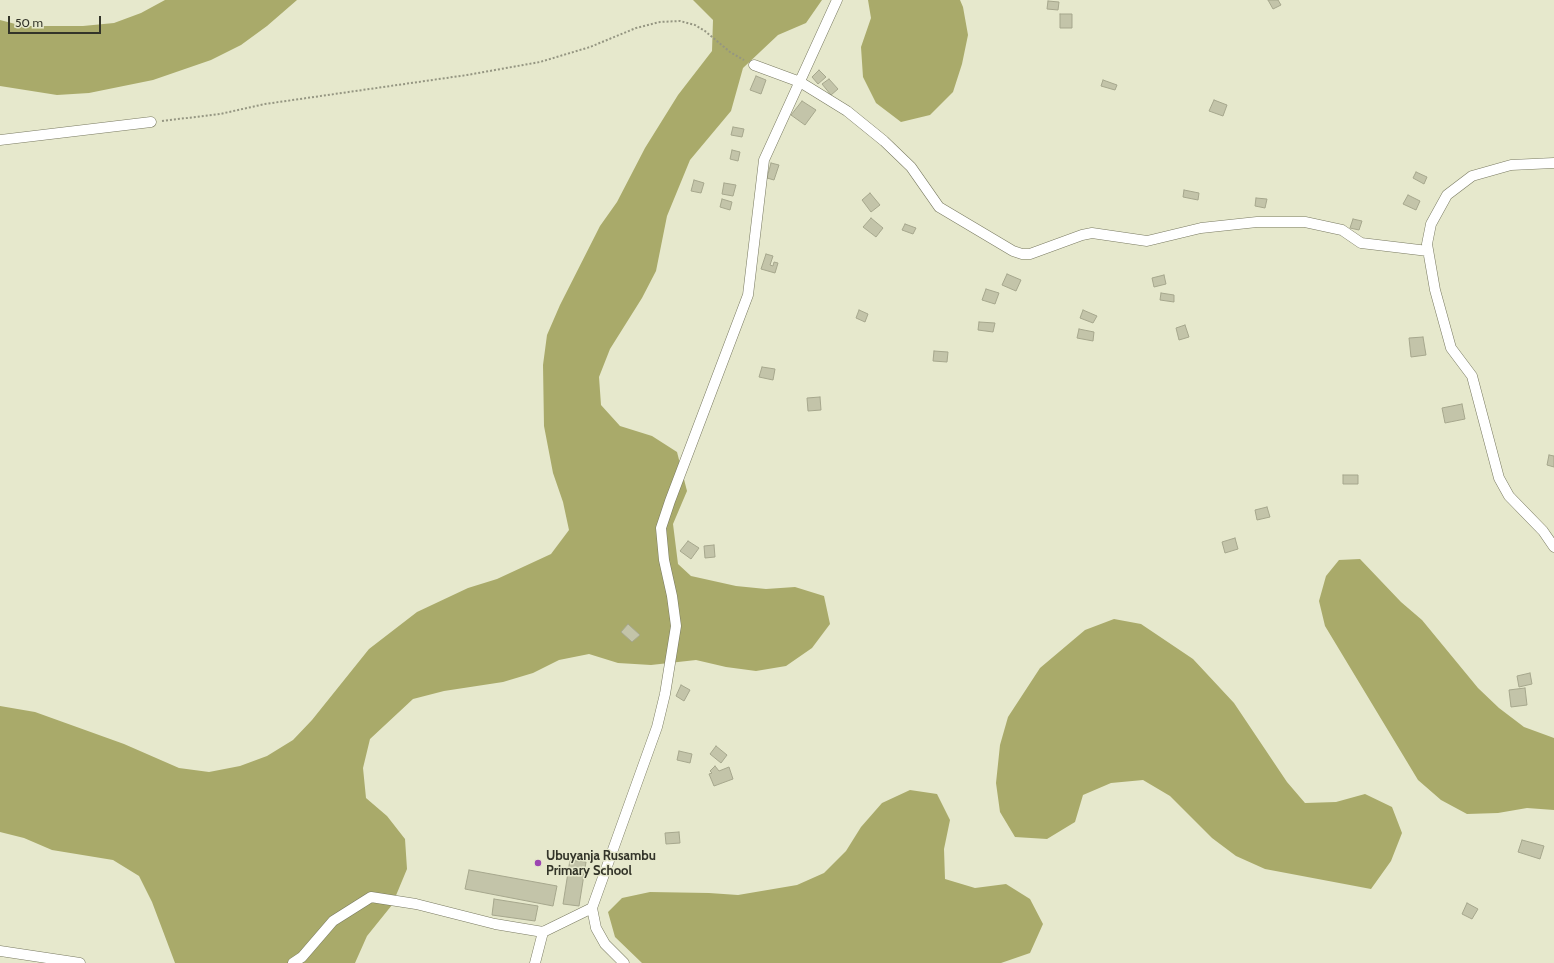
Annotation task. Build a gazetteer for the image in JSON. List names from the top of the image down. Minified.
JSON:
{"places":["Ubuyanja Rusambu Primary School"],"scale_bar":"50 m"}
